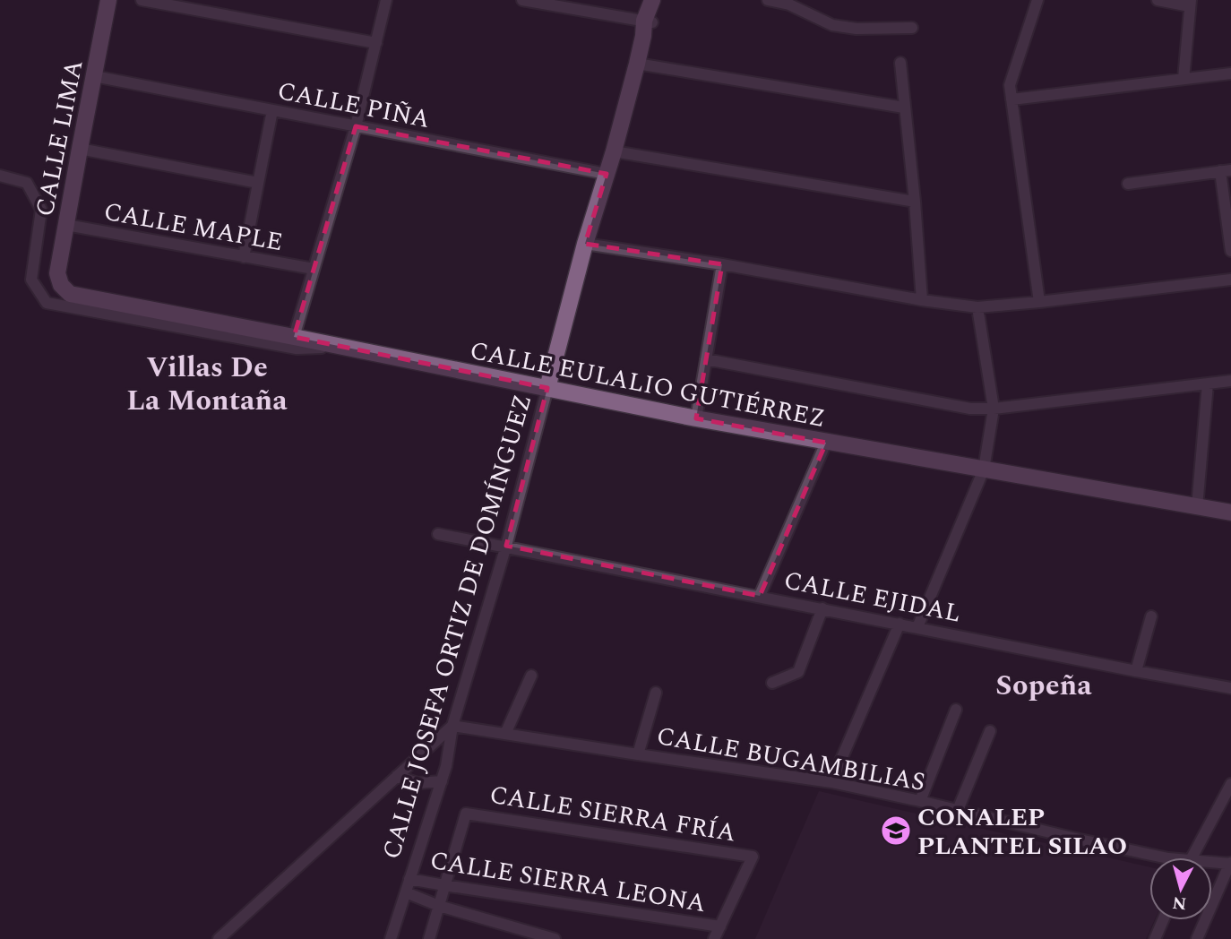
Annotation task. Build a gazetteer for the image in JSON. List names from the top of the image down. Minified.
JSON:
{"streets":{"street":["CALLE PIÑA","CALLE LIMA","CALLE MAPLE","CALLE EULALIO GUTIÉRREZ","CALLE EJIDAL","CALLE JOSEFA ORTIZ DE DOMÍNGUEZ","CALLE BUGAMBILIAS","CALLE SIERRA FRÍA","CALLE SIERRA LEONA"]},"crossings":[["CALLE PIÑA","CALLE LIMA"],["CALLE PIÑA","CALLE JOSEFA ORTIZ DE DOMÍNGUEZ"],["CALLE LIMA","CALLE MAPLE"],["CALLE LIMA","CALLE EULALIO GUTIÉRREZ"],["CALLE EULALIO GUTIÉRREZ","CALLE JOSEFA ORTIZ DE DOMÍNGUEZ"],["CALLE EJIDAL","CALLE JOSEFA ORTIZ DE DOMÍNGUEZ"],["CALLE JOSEFA ORTIZ DE DOMÍNGUEZ","CALLE BUGAMBILIAS"],["CALLE JOSEFA ORTIZ DE DOMÍNGUEZ","CALLE SIERRA LEONA"],["CALLE SIERRA FRÍA","CALLE SIERRA LEONA"]],"districts":["Villas De La Montaña","Sopeña"],"places":{"school or university":["CONALEP PLANTEL SILAO"]},"north":"bottom"}
